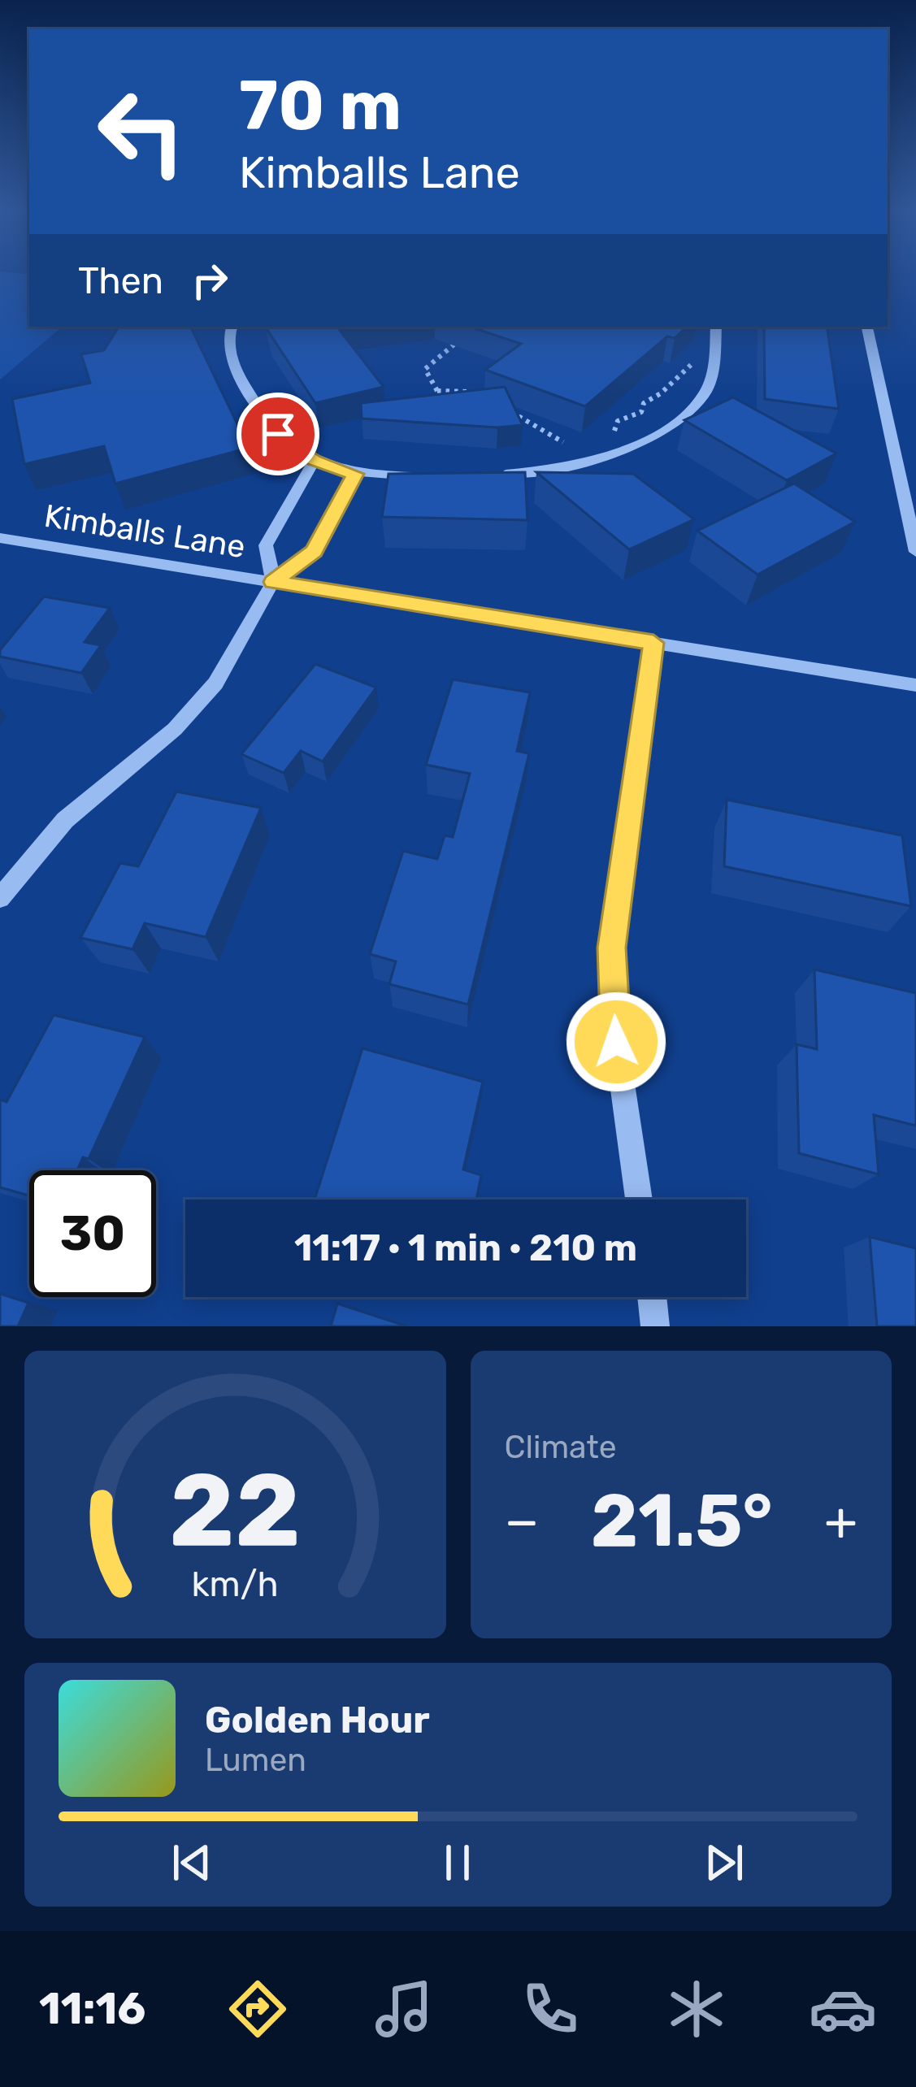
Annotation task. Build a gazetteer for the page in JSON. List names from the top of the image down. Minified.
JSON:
{"streets":{"street":["Kimballs Lane"]},"page":{"turn":["70 m","Kimballs Lane"],"then":"Then","limit":"30","trip":"11:17 · 1 min · 210 m","tile":"Climate","heat":["−","21.5°","+"],"song":["Golden Hour","Lumen"],"tabs":"11:16","gauge":["22","km/h"]}}
